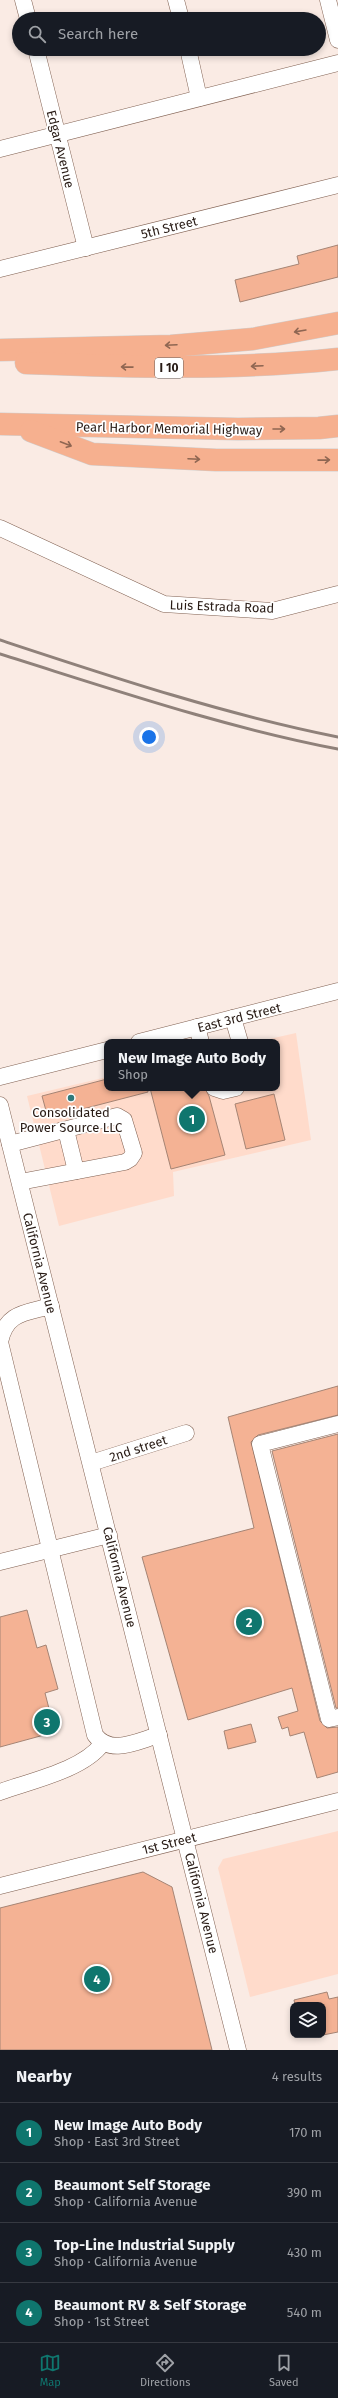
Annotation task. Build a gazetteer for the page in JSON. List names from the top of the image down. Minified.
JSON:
{"streets":{"highway":["I 10","Pearl Harbor Memorial Highway"],"street":["Edgar Avenue","5th Street","Luis Estrada Road","East 3rd Street","California Avenue","2nd street","1st Street"]},"crossings":[["Edgar Avenue","5th Street"],["California Avenue","2nd street"],["California Avenue","1st Street"]],"places":["Consolidated Power Source LLC"],"page":{"search":"Search here","popup":["New Image Auto Body","Shop"],"pins":["1","2","3","4"],"heading":["Nearby","4 results"],"list":[{"mark":"1","name":"New Image Auto Body","note":"Shop · East 3rd Street","value":"170 m"},{"mark":"2","name":"Beaumont Self Storage","note":"Shop · California Avenue","value":"390 m"},{"mark":"3","name":"Top-Line Industrial Supply","note":"Shop · California Avenue","value":"430 m"},{"mark":"4","name":"Beaumont RV & Self Storage","note":"Shop · 1st Street","value":"540 m"}],"nav":["Map","Directions","Saved"]}}
